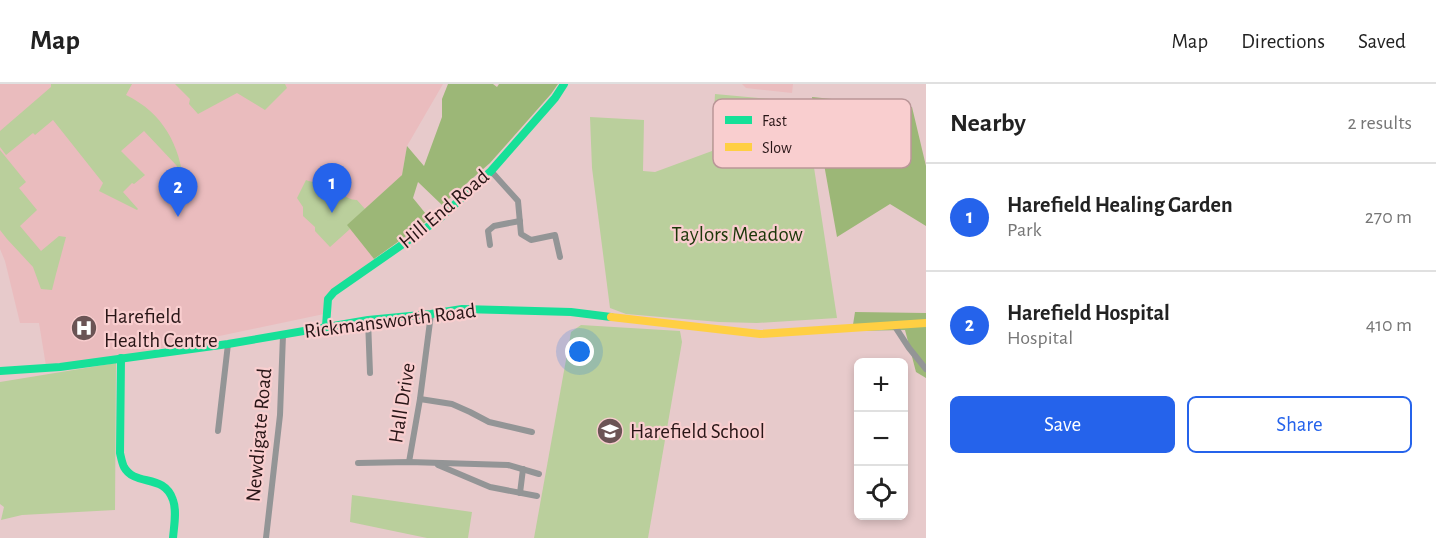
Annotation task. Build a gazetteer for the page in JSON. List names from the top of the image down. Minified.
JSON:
{"streets":{"street":["Hill End Road","Rickmansworth Road","Hall Drive","Newdigate Road"]},"crossings":[["Hill End Road","Rickmansworth Road"],["Rickmansworth Road","Hall Drive"],["Rickmansworth Road","Newdigate Road"]],"parks":["Taylors Meadow"],"places":{"hospital":["Harefield Health Centre"],"school or university":["Harefield School"]},"legend":["Fast","Slow"],"page":{"header":"Map","nav":["Map","Directions","Saved"],"heading":["Nearby","2 results"],"list":[{"mark":"1","name":"Harefield Healing Garden","note":"Park","value":"270 m"},{"mark":"2","name":"Harefield Hospital","note":"Hospital","value":"410 m"}],"pins":["1","2"],"map_buttons":["+","−"],"buttons":["Save","Share"]}}
